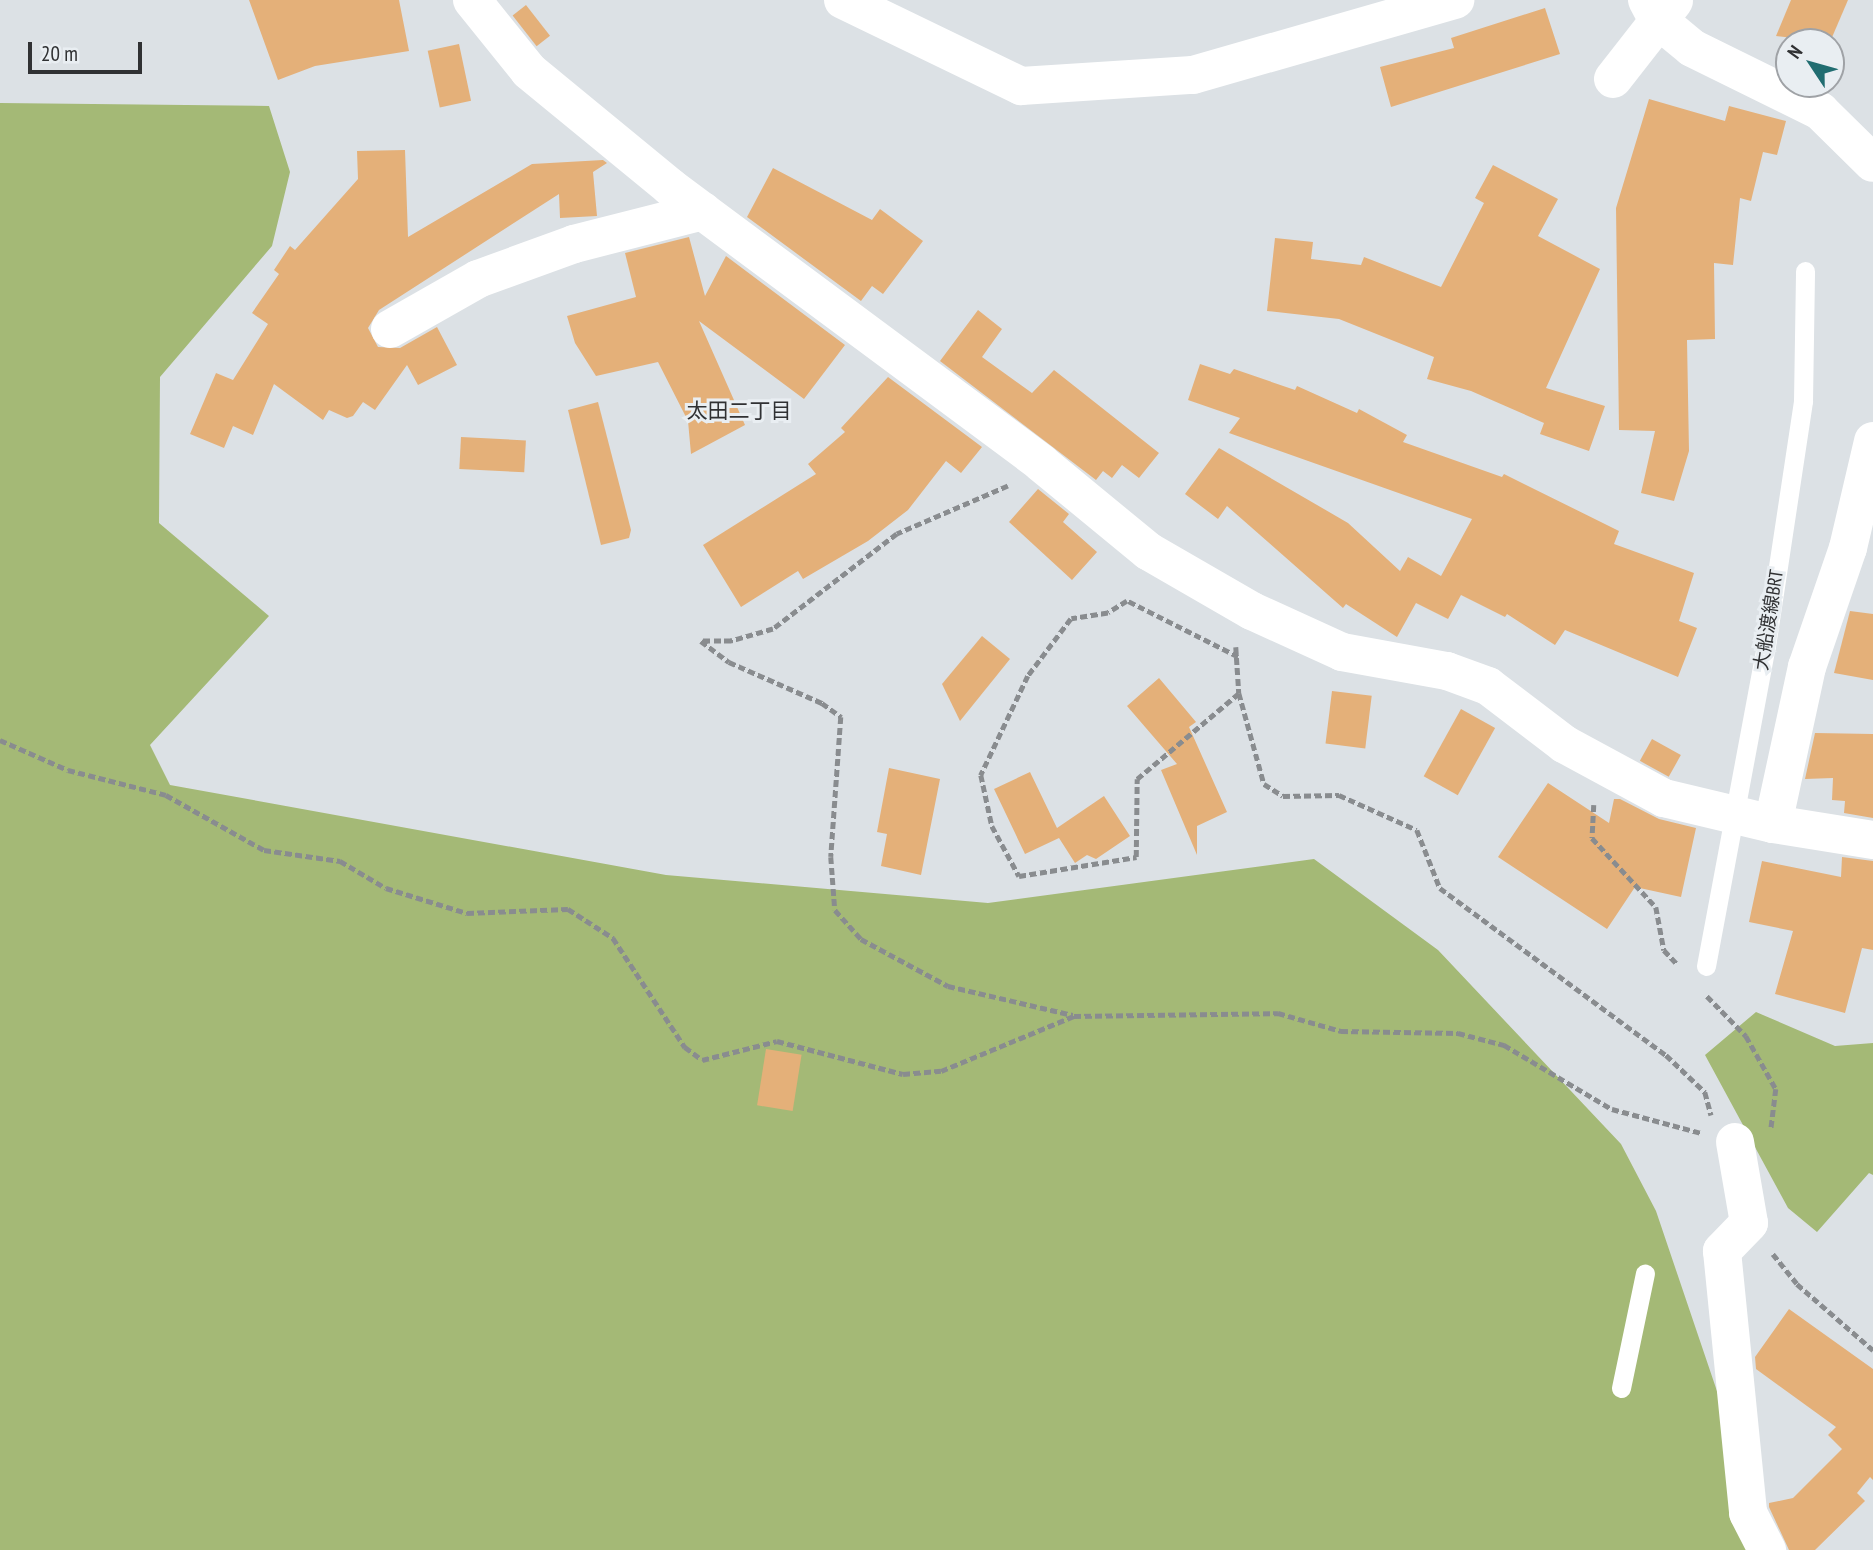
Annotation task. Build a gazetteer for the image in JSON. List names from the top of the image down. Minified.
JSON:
{"streets":{"lane":["大船渡線BRT"]},"districts":["太田二丁目"],"scale_bar":"20 m","north":"top left"}
